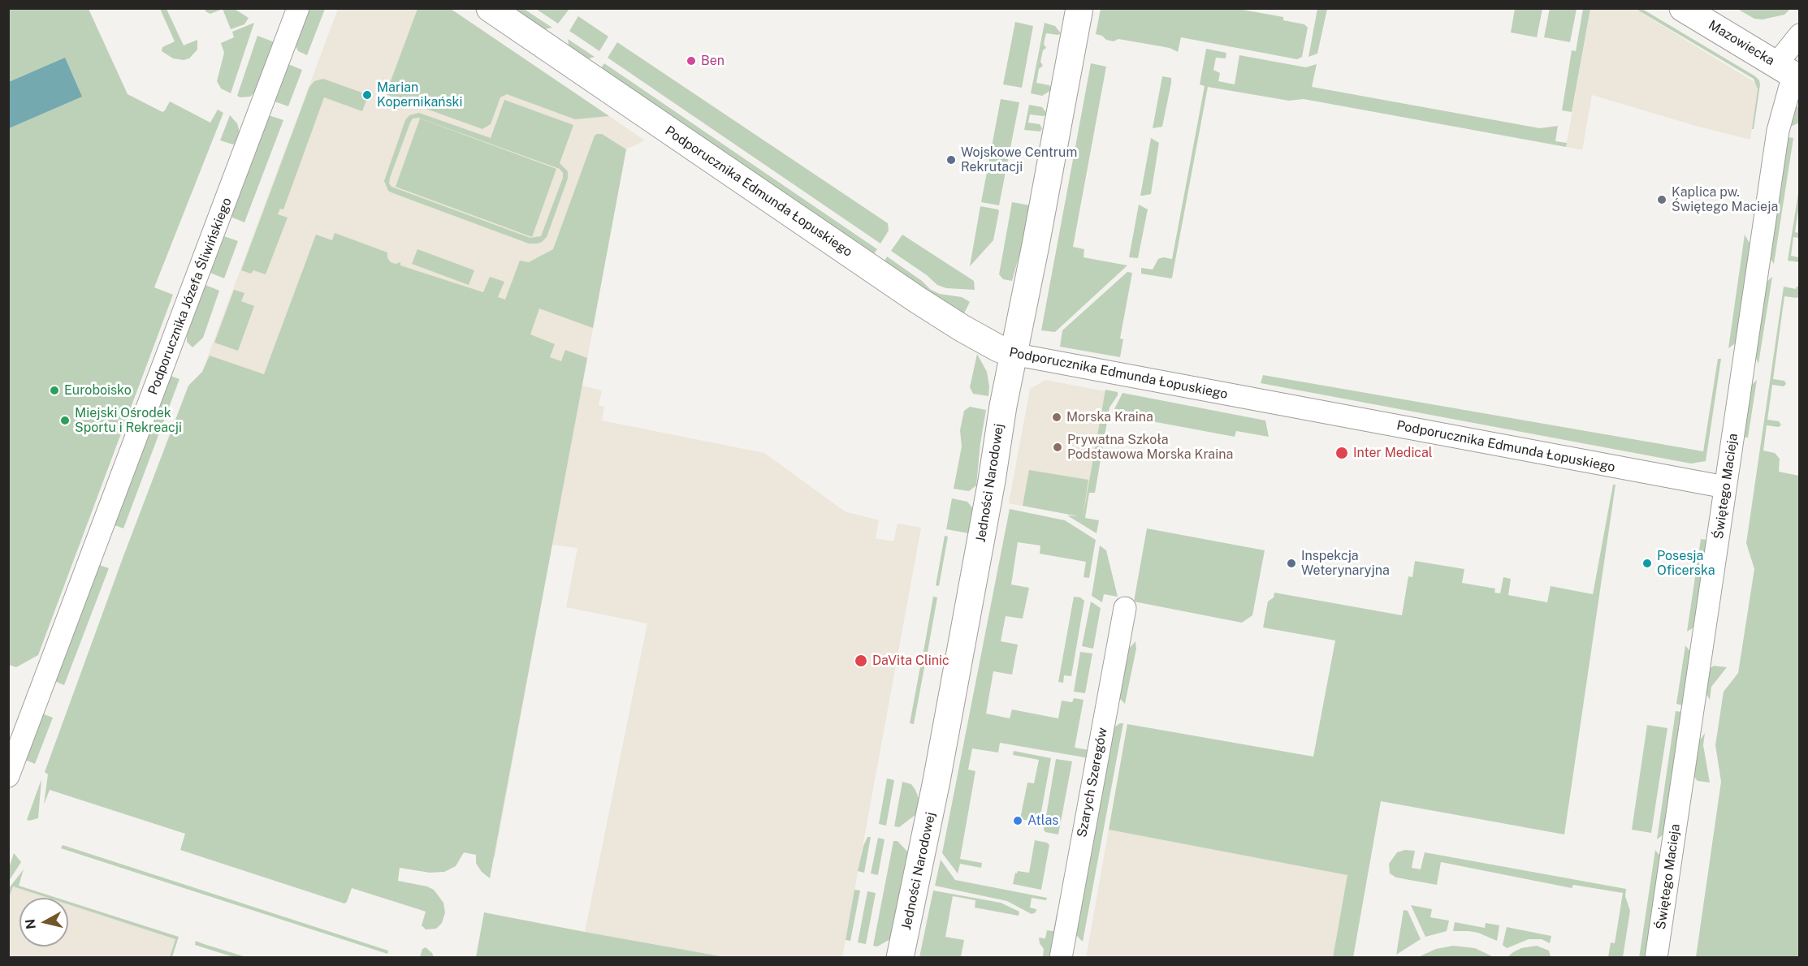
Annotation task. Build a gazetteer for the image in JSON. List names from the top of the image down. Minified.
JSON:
{"streets":{"street":["Mazowiecka","Podporucznika Edmunda Łopuskiego","Podporucznika Józefa Śliwińskiego","Jedności Narodowej","Świętego Macieja","Szarych Szeregów"]},"crossings":[["Mazowiecka","Świętego Macieja"],["Podporucznika Edmunda Łopuskiego","Jedności Narodowej"],["Podporucznika Edmunda Łopuskiego","Świętego Macieja"]],"places":["Ben","Marian Kopernikański","Wojskowe Centrum Rekrutacji","Kaplica pw. Świętego Macieja","Euroboisko","Morska Kraina","Miejski Ośrodek Sportu i Rekreacji","Prywatna Szkoła Podstawowa Morska Kraina","Inter Medical","Inspekcja Weterynaryjna","Posesja Oficerska","DaVita Clinic","Atlas"],"north":"left"}
